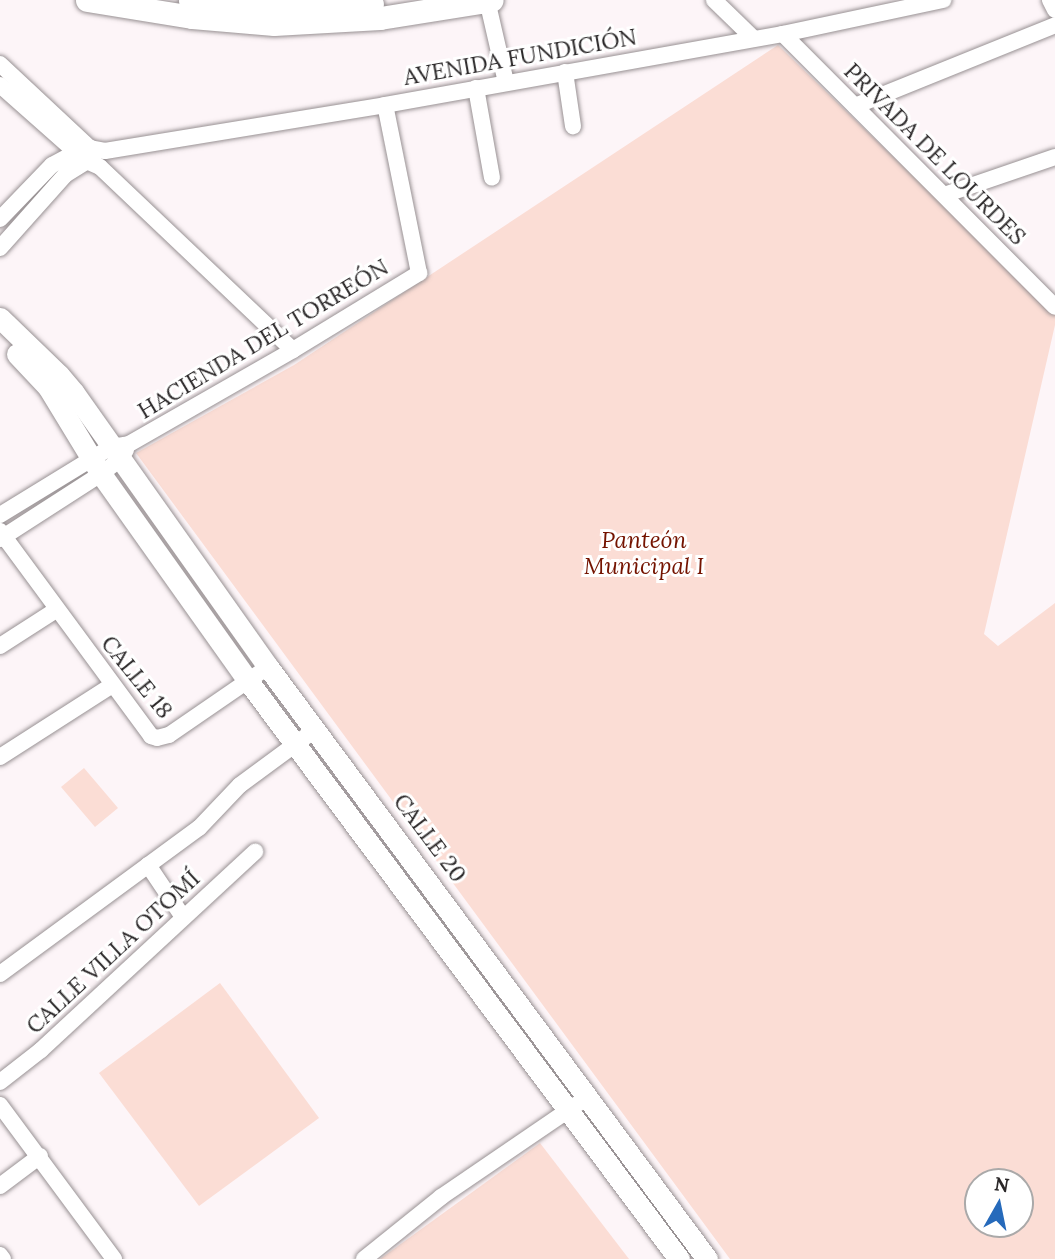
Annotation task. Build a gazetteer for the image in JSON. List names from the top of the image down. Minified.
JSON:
{"streets":{"main road":["CALLE 20"],"street":["AVENIDA FUNDICIÓN","PRIVADA DE LOURDES","HACIENDA DEL TORREÓN","CALLE 18","CALLE VILLA OTOMÍ"]},"crossings":[["AVENIDA FUNDICIÓN","PRIVADA DE LOURDES"],["AVENIDA FUNDICIÓN","HACIENDA DEL TORREÓN"],["HACIENDA DEL TORREÓN","CALLE 20"],["CALLE 18","CALLE 20"]],"parks":["Panteón Municipal I"],"north":"top"}
